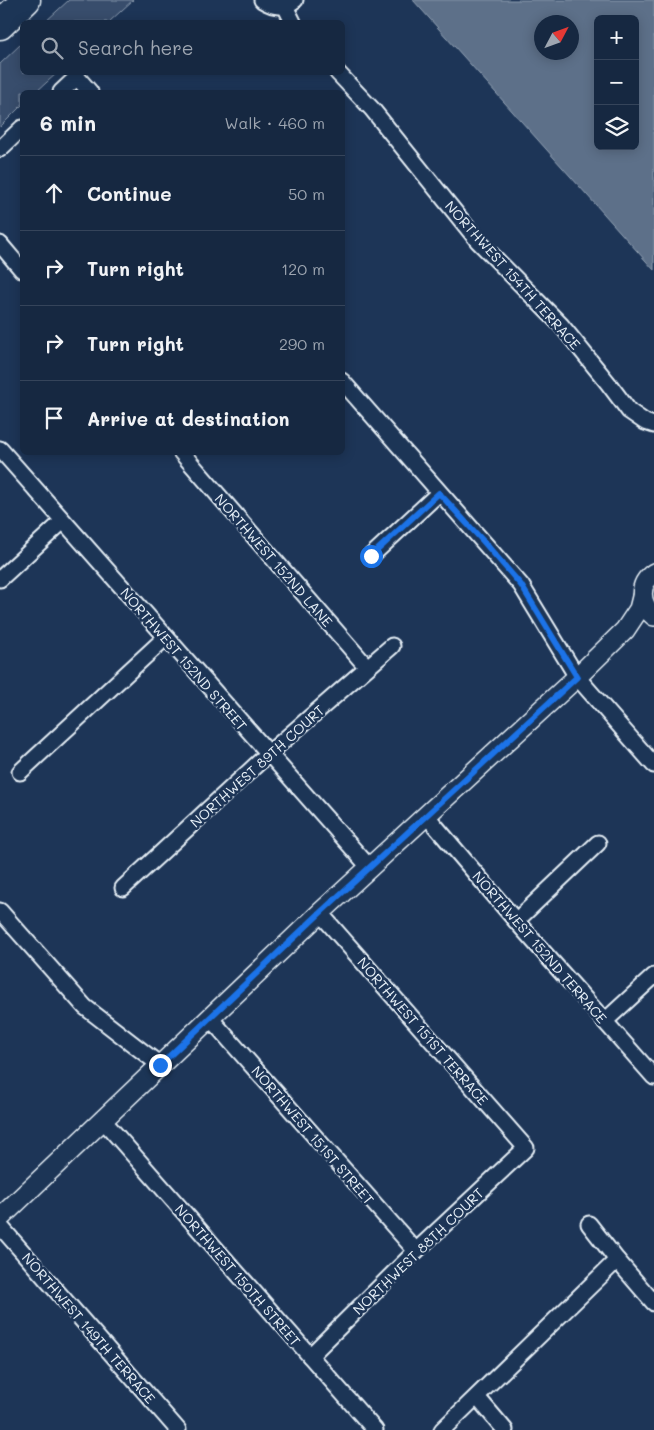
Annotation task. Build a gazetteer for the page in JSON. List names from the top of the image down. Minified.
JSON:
{"streets":{"street":["NORTHWEST 154TH TERRACE","NORTHWEST 152ND LANE","NORTHWEST 152ND STREET","NORTHWEST 89TH COURT","NORTHWEST 152ND TERRACE","NORTHWEST 151ST TERRACE","NORTHWEST 151ST STREET","NORTHWEST 88TH COURT","NORTHWEST 150TH STREET","NORTHWEST 149TH TERRACE"]},"crossings":[["NORTHWEST 152ND LANE","NORTHWEST 89TH COURT"],["NORTHWEST 152ND STREET","NORTHWEST 89TH COURT"],["NORTHWEST 151ST TERRACE","NORTHWEST 88TH COURT"],["NORTHWEST 151ST STREET","NORTHWEST 88TH COURT"],["NORTHWEST 88TH COURT","NORTHWEST 150TH STREET"]],"north":"top right","page":{"map_buttons":["+","−"],"search":"Search here","heading":["6 min","Walk · 460 m"],"list":[["Continue","50 m"],["Turn right","120 m"],["Turn right","290 m"],"Arrive at destination"]}}
